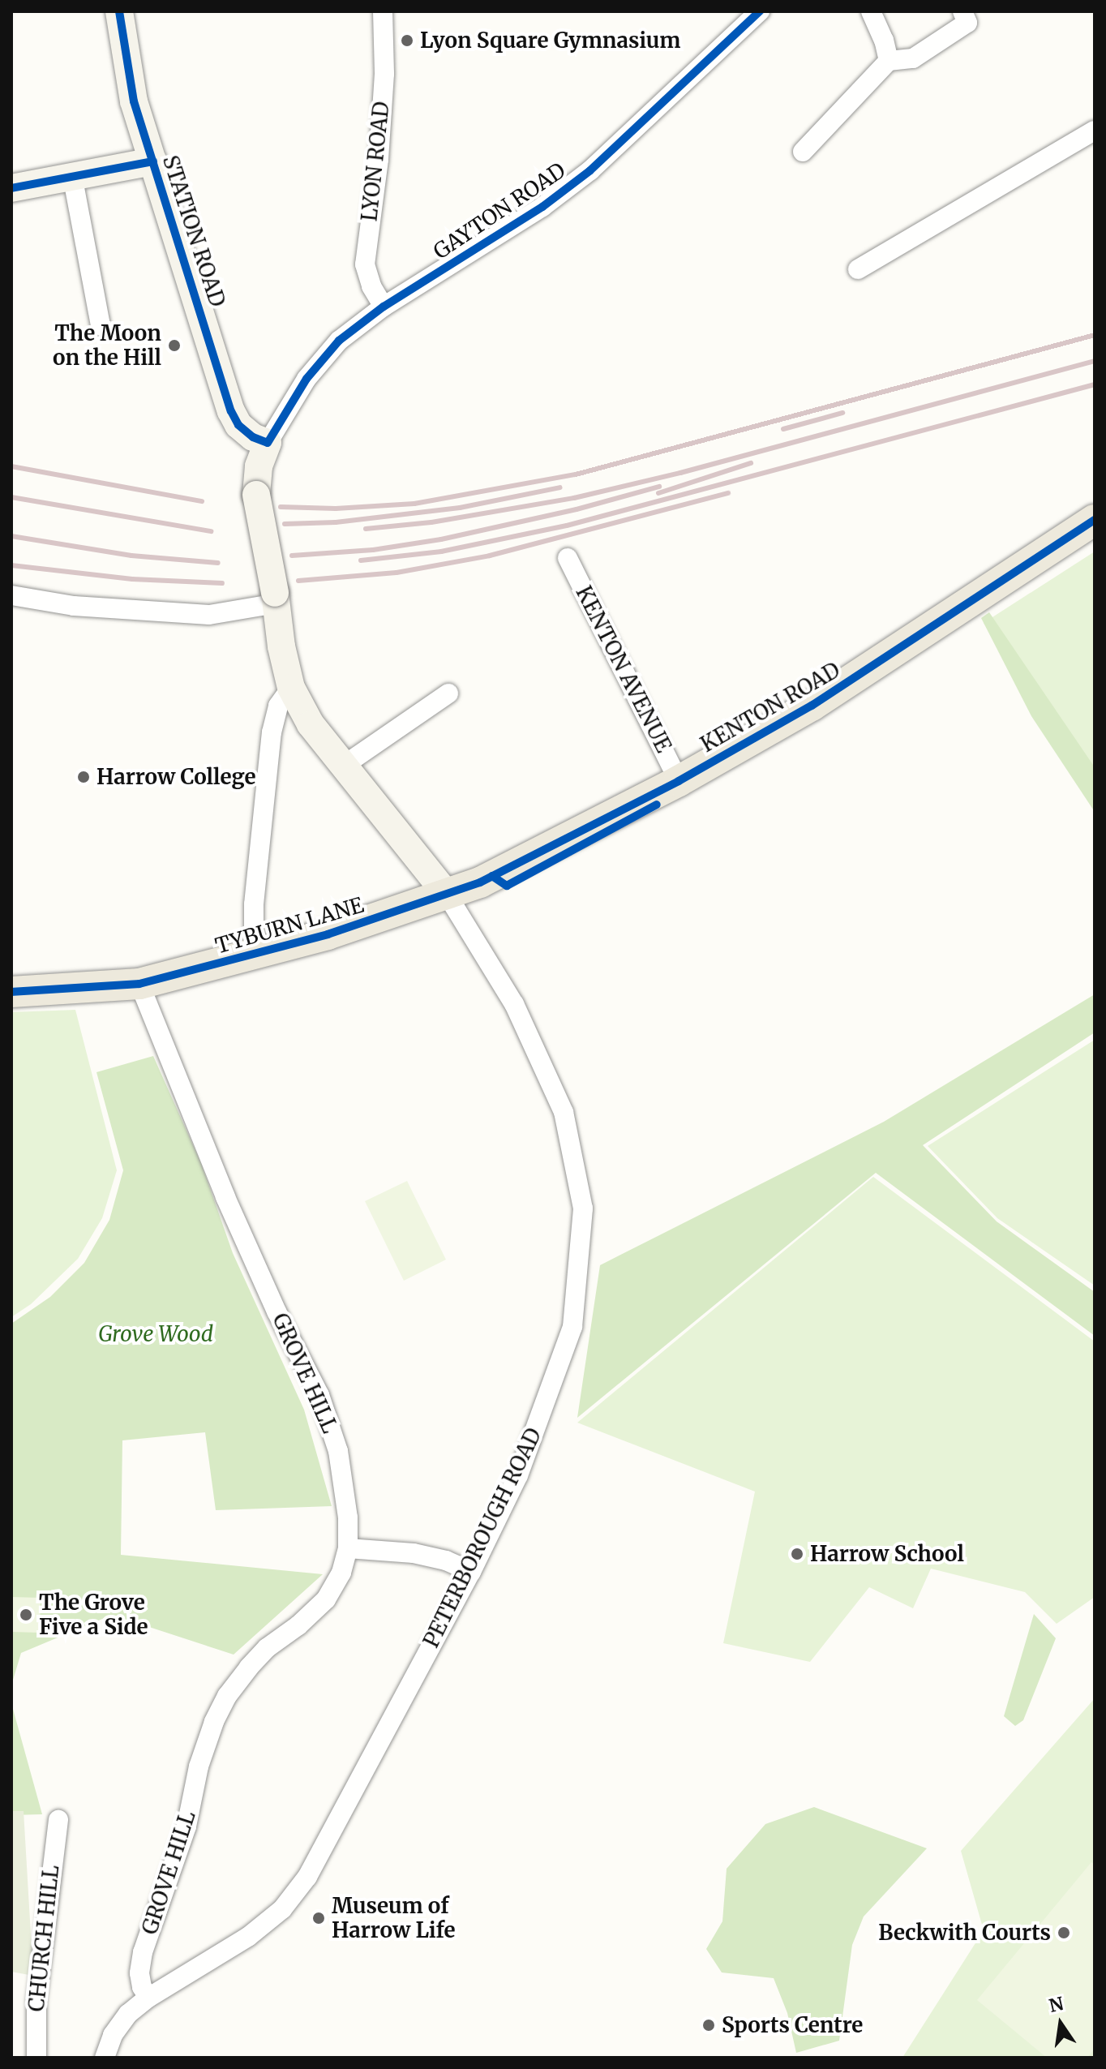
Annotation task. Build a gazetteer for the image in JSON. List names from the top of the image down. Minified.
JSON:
{"streets":{"main road":["STATION ROAD","KENTON ROAD","TYBURN LANE","PETERBOROUGH ROAD"],"street":["LYON ROAD","GAYTON ROAD","KENTON AVENUE","GROVE HILL","CHURCH HILL"]},"crossings":[["LYON ROAD","GAYTON ROAD"],["GAYTON ROAD","STATION ROAD"],["KENTON AVENUE","KENTON ROAD"],["KENTON ROAD","TYBURN LANE"],["KENTON ROAD","PETERBOROUGH ROAD"],["TYBURN LANE","GROVE HILL"],["TYBURN LANE","PETERBOROUGH ROAD"],["GROVE HILL","PETERBOROUGH ROAD"]],"parks":["Grove Wood"],"places":["Lyon Square Gymnasium","The Moon on the Hill","Harrow College","Harrow School","The Grove Five a Side","Museum of Harrow Life","Beckwith Courts","Sports Centre"],"north":"top"}
